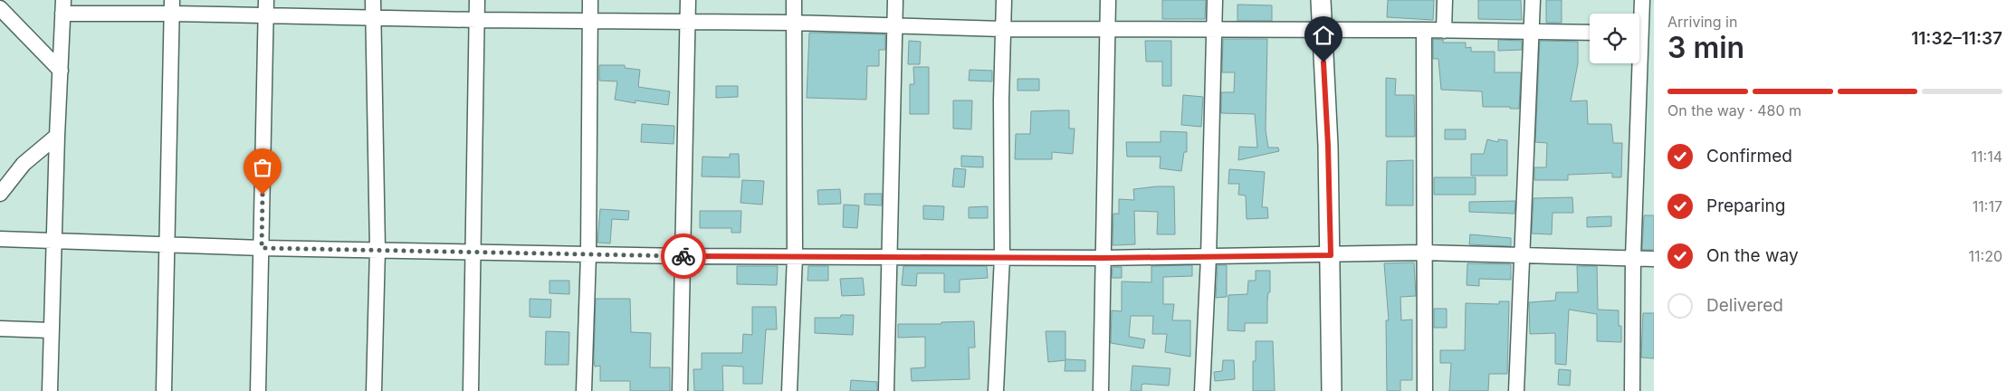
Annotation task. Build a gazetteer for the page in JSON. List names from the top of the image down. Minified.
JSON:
{"page":{"heading":["3 min","Arriving in","11:32–11:37"],"bar":"On the way · 480 m","list":[["Confirmed","11:14"],["Preparing","11:17"],["On the way","11:20"],"Delivered"]}}
